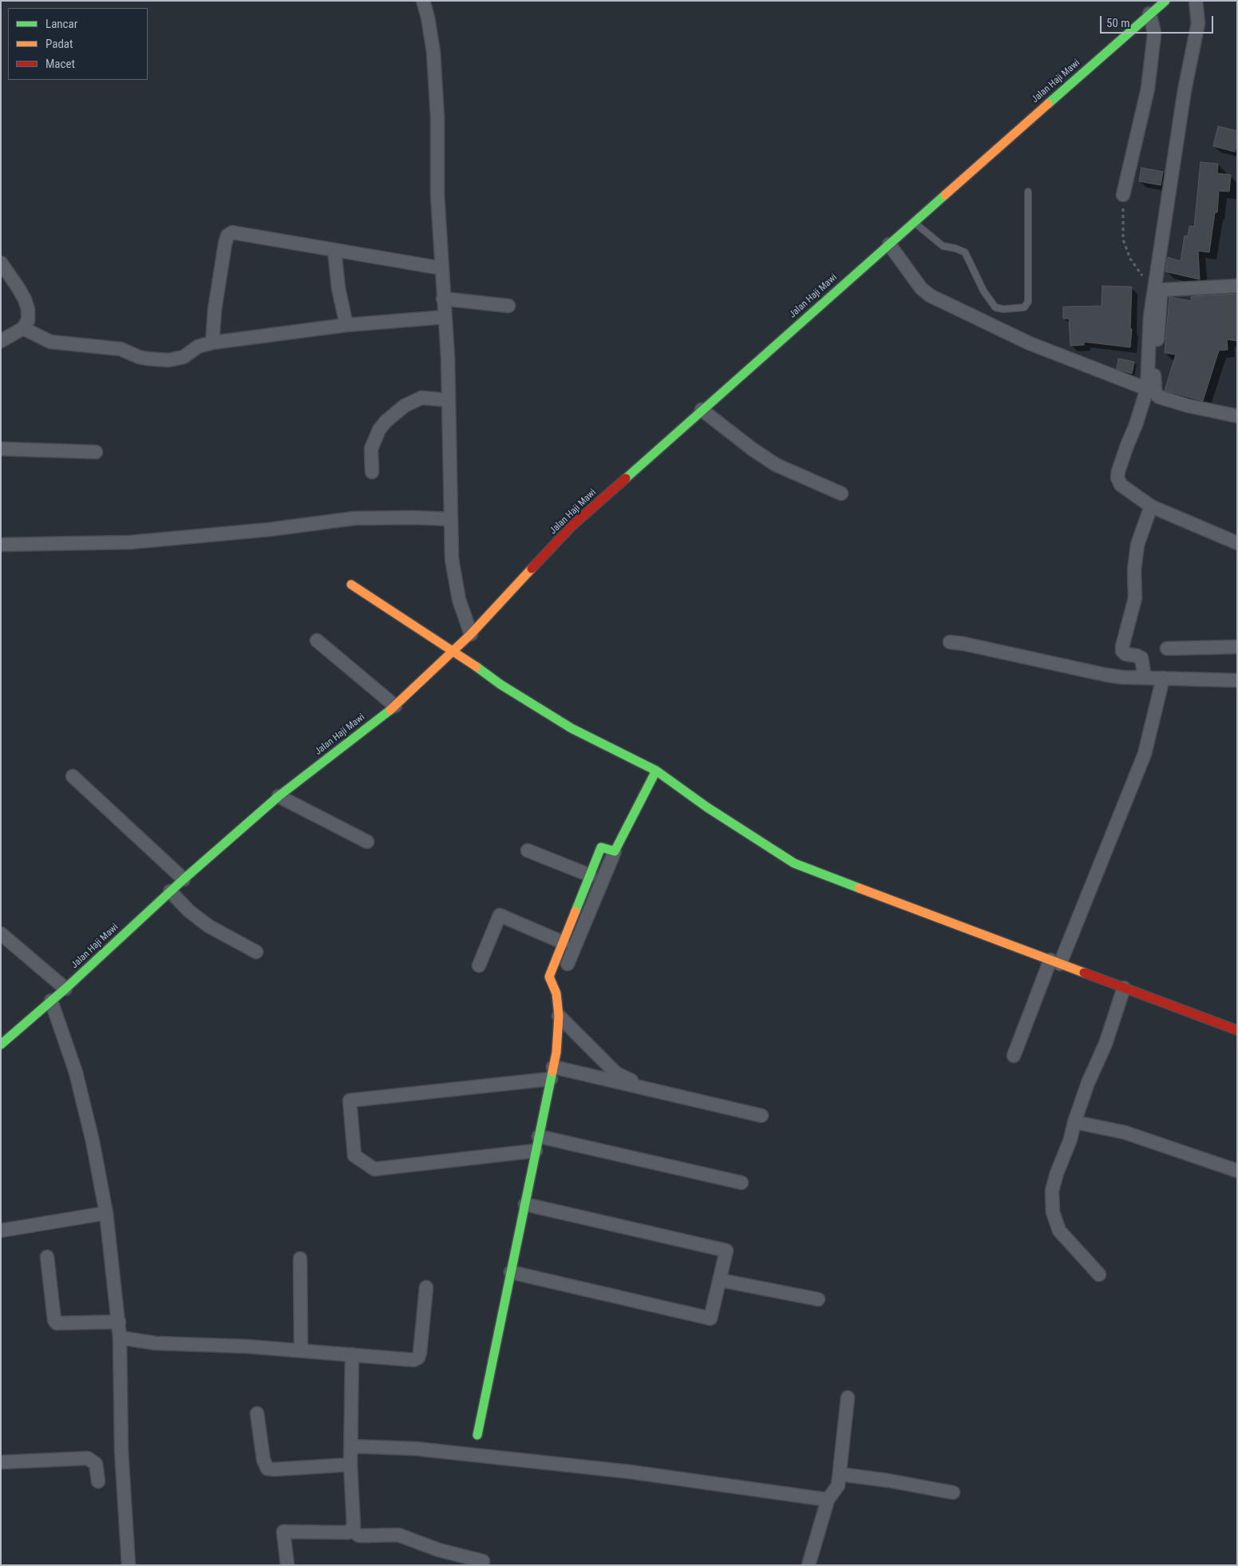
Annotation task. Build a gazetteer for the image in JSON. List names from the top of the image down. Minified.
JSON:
{"streets":{"street":["Jalan Haji Mawi"]},"legend":["Lancar","Padat","Macet"],"scale_bar":"50 m"}
